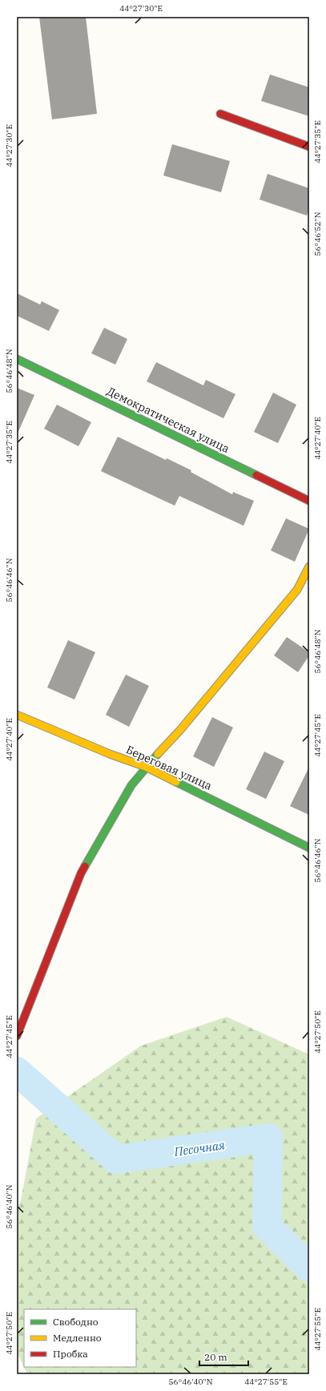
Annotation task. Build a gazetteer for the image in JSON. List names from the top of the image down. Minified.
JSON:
{"streets":{"street":["Демократическая улица","Береговая улица"]},"water":["Песочная"],"legend":["Свободно","Медленно","Пробка"],"scale_bar":"20 m","coordinates":["44°27'30\"E","44°27'35\"E","56°46'52\"N","56°46'48\"N","44°27'40\"E","56°46'46\"N","44°27'45\"E","44°27'50\"E","56°46'40\"N","44°27'55\"E"]}
